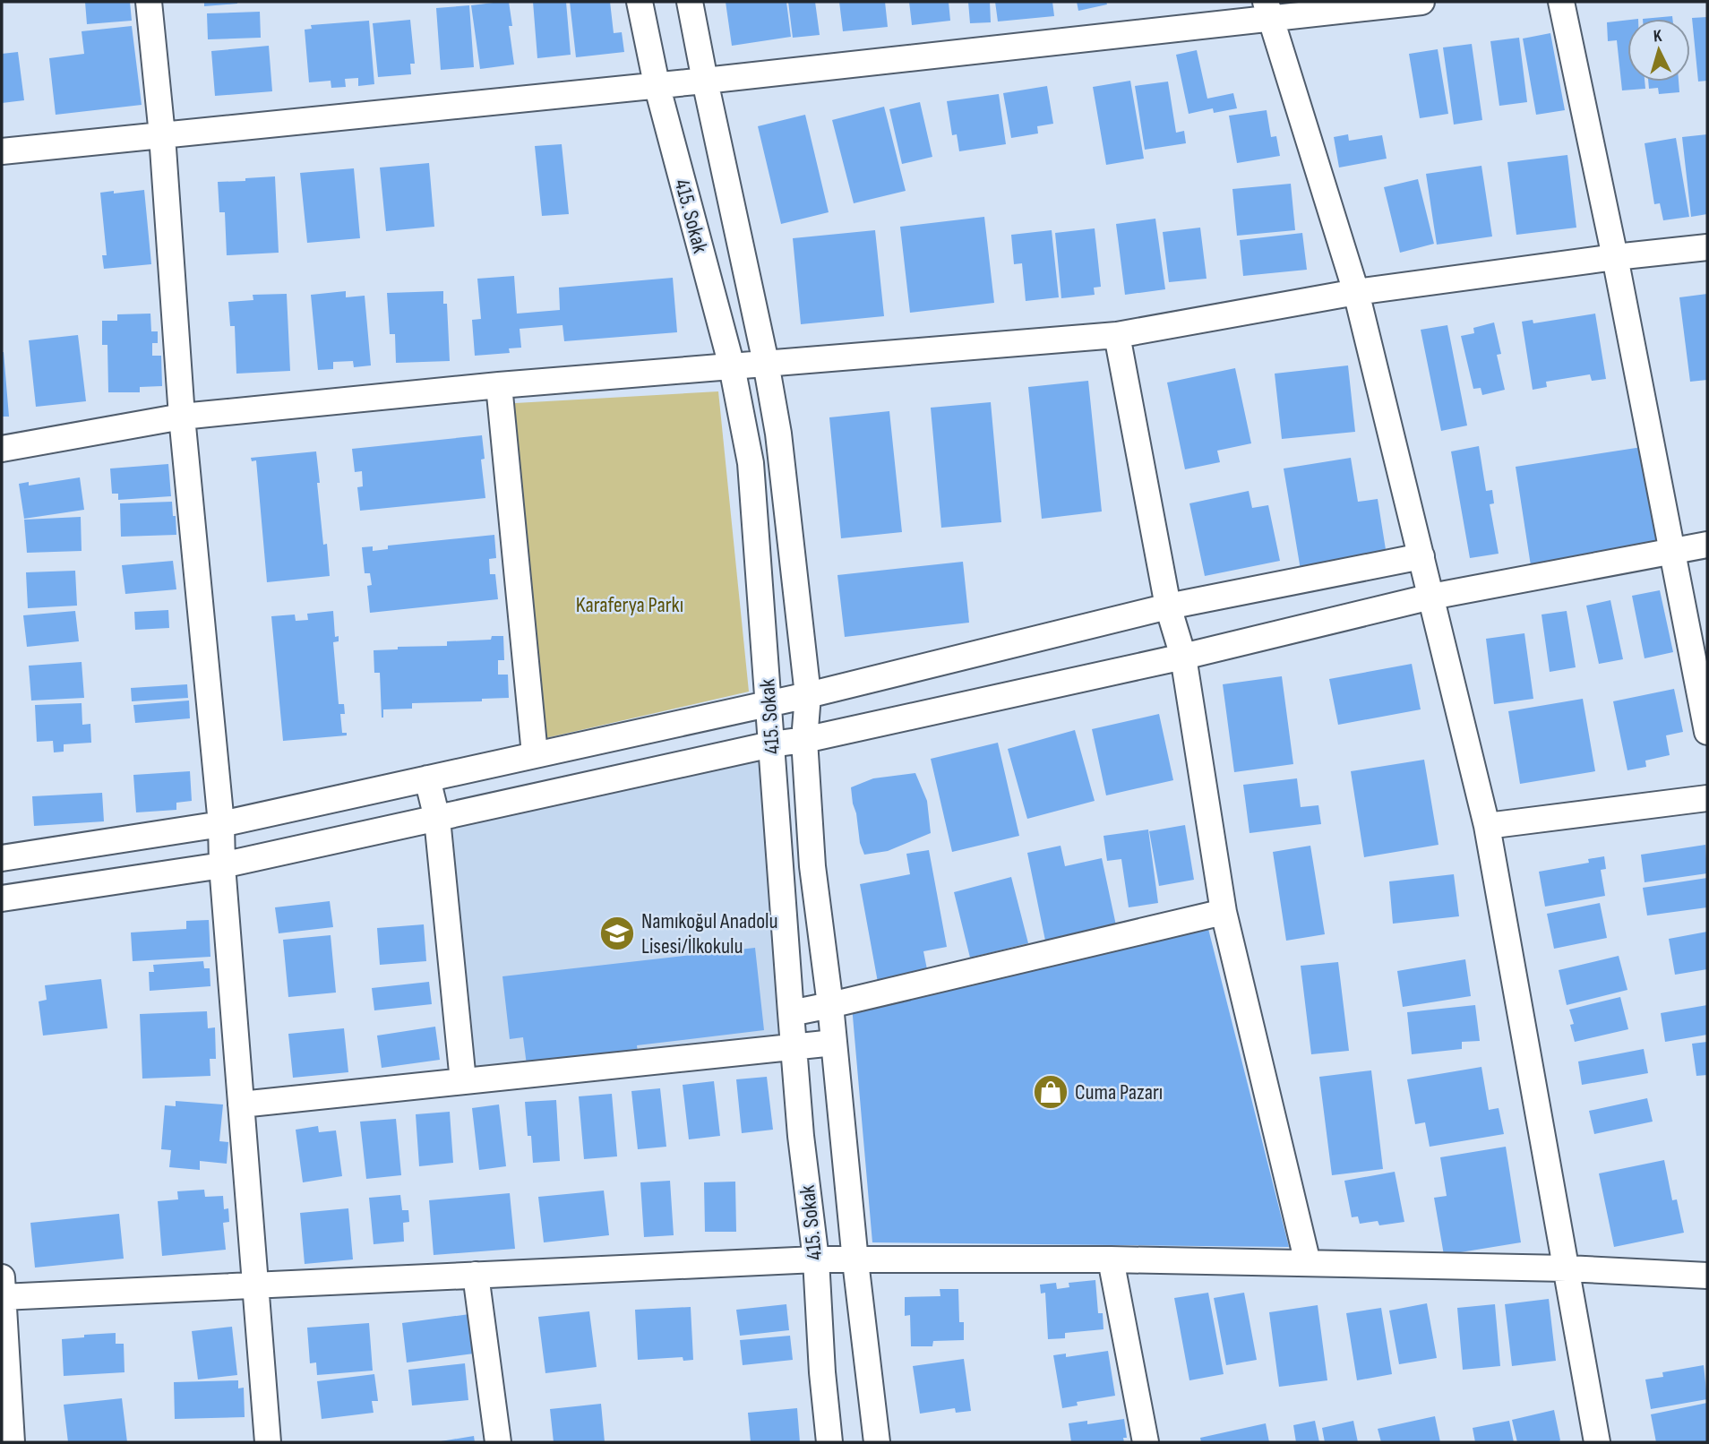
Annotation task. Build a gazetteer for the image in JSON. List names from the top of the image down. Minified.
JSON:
{"streets":{"street":["415. Sokak"]},"parks":["Karaferya Parkı"],"places":{"school or university":["Namıkoğul Anadolu Lisesi/İlkokulu"],"shop":["Cuma Pazarı"]},"north":"top"}
